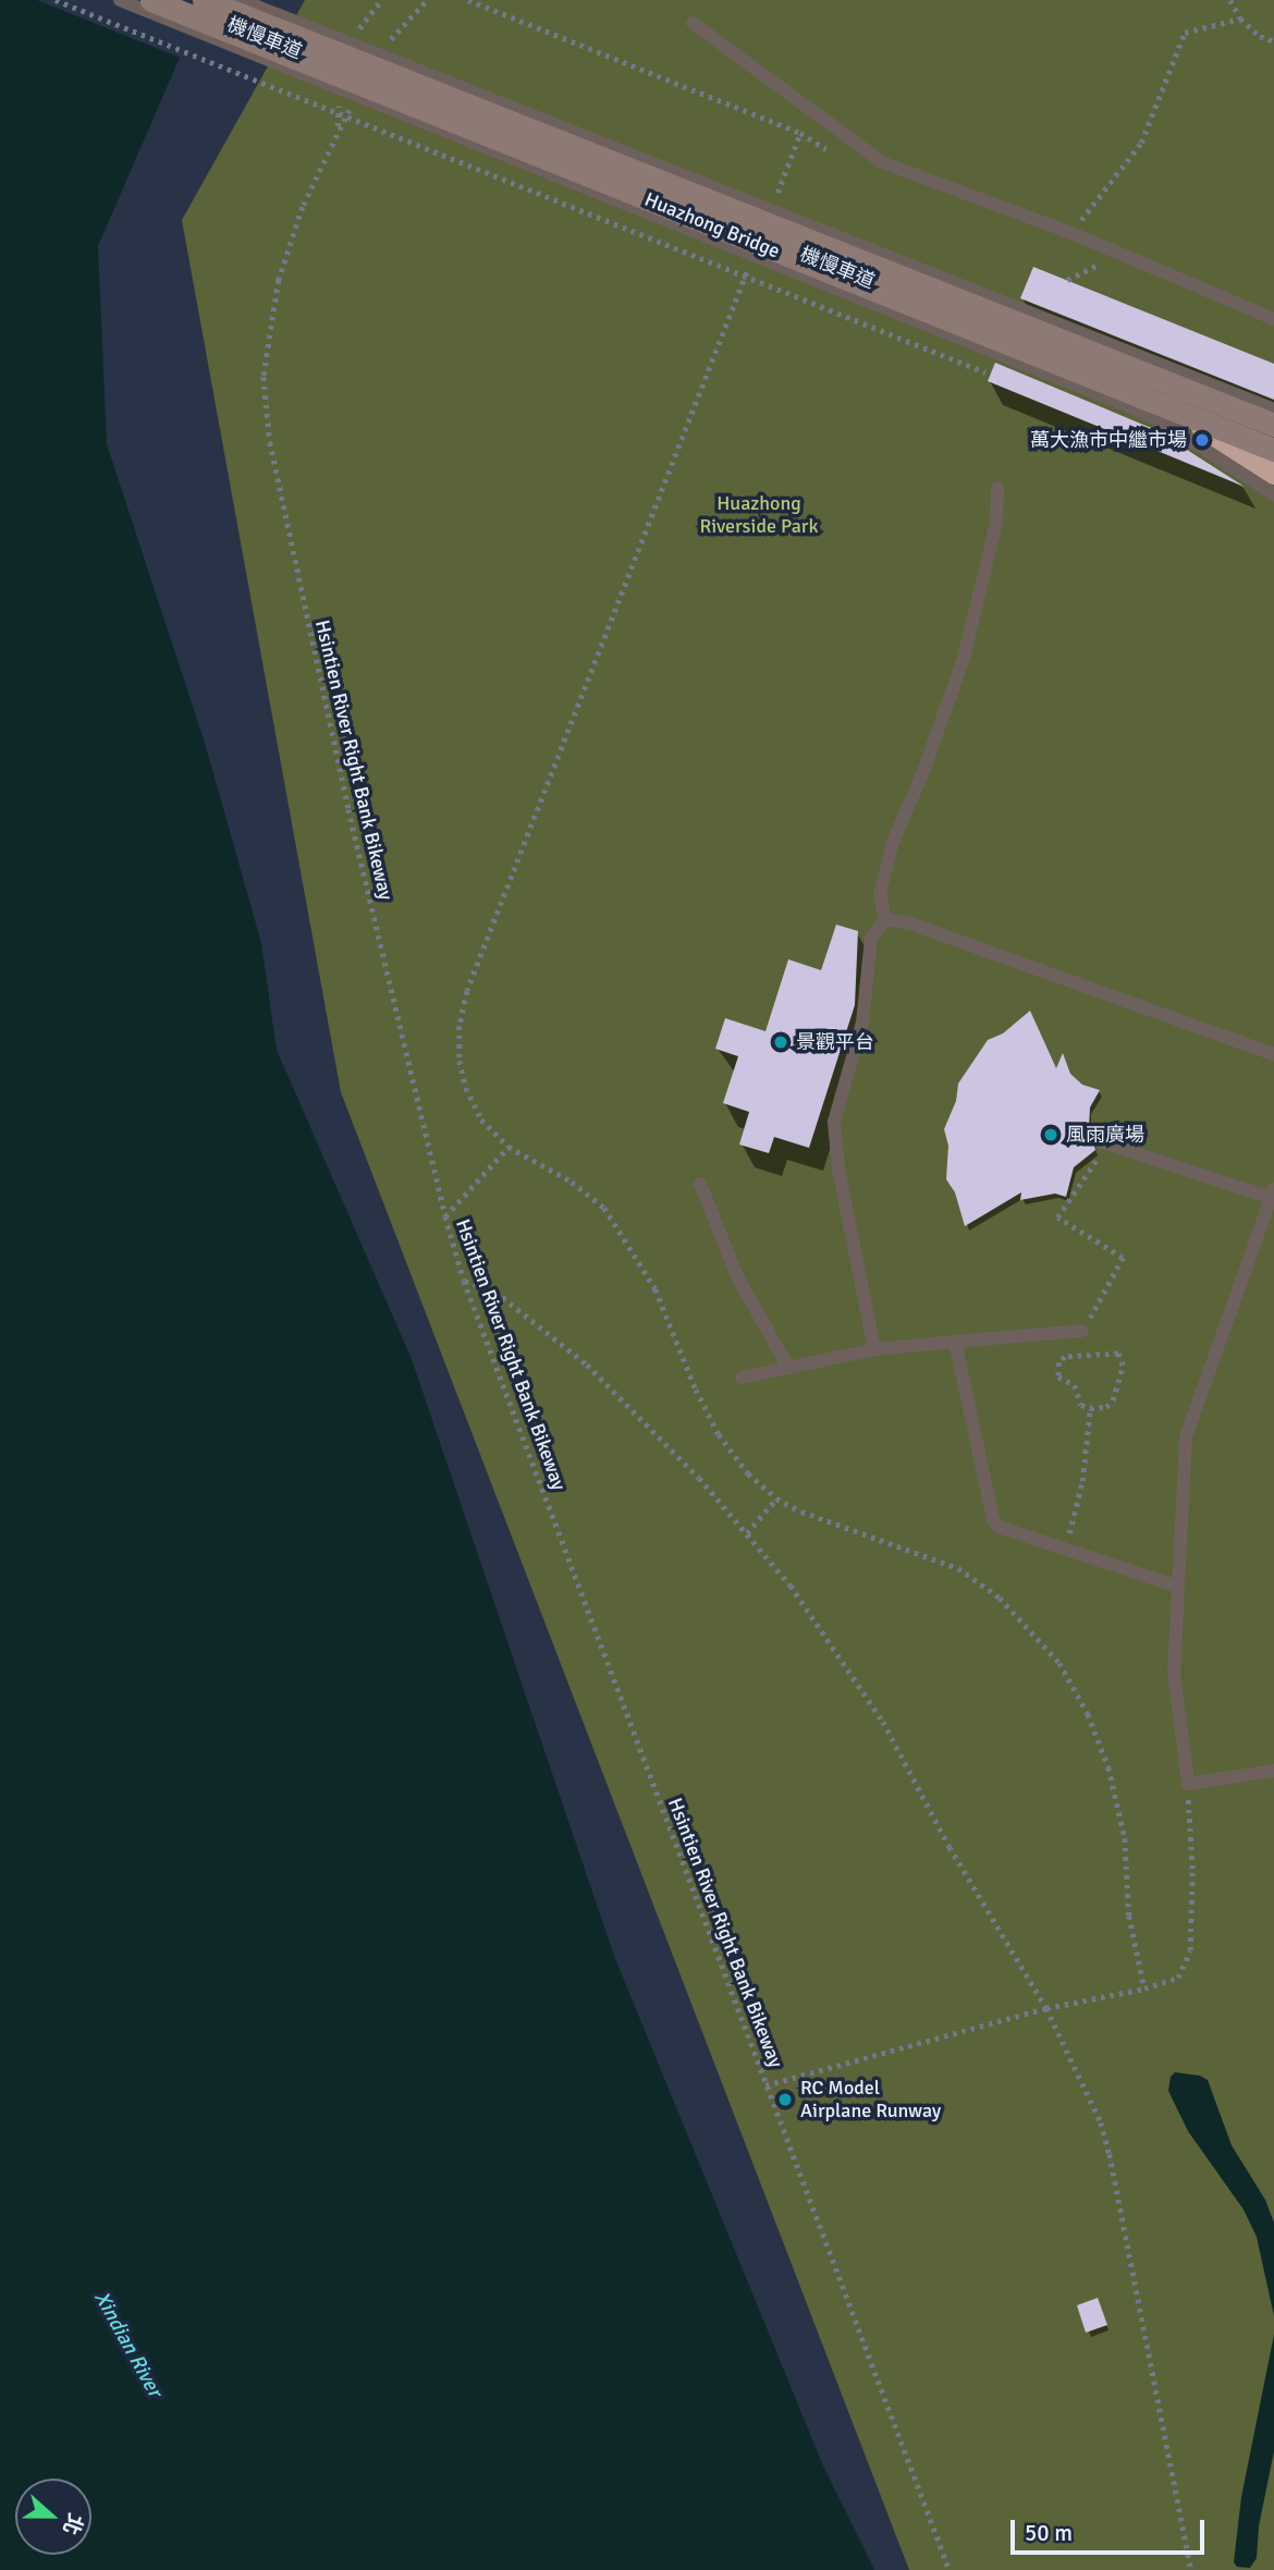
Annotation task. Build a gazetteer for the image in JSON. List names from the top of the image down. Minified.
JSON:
{"streets":{"main road":["Huazhong Bridge"],"lane":["機慢車道"],"path":["Hsintien River Right Bank Bikeway"]},"water":["Xindian River"],"parks":["Huazhong Riverside Park"],"places":["萬大漁市中繼市場","景觀平台","風雨廣場","RC Model Airplane Runway"],"scale_bar":"50 m","north":"right"}
